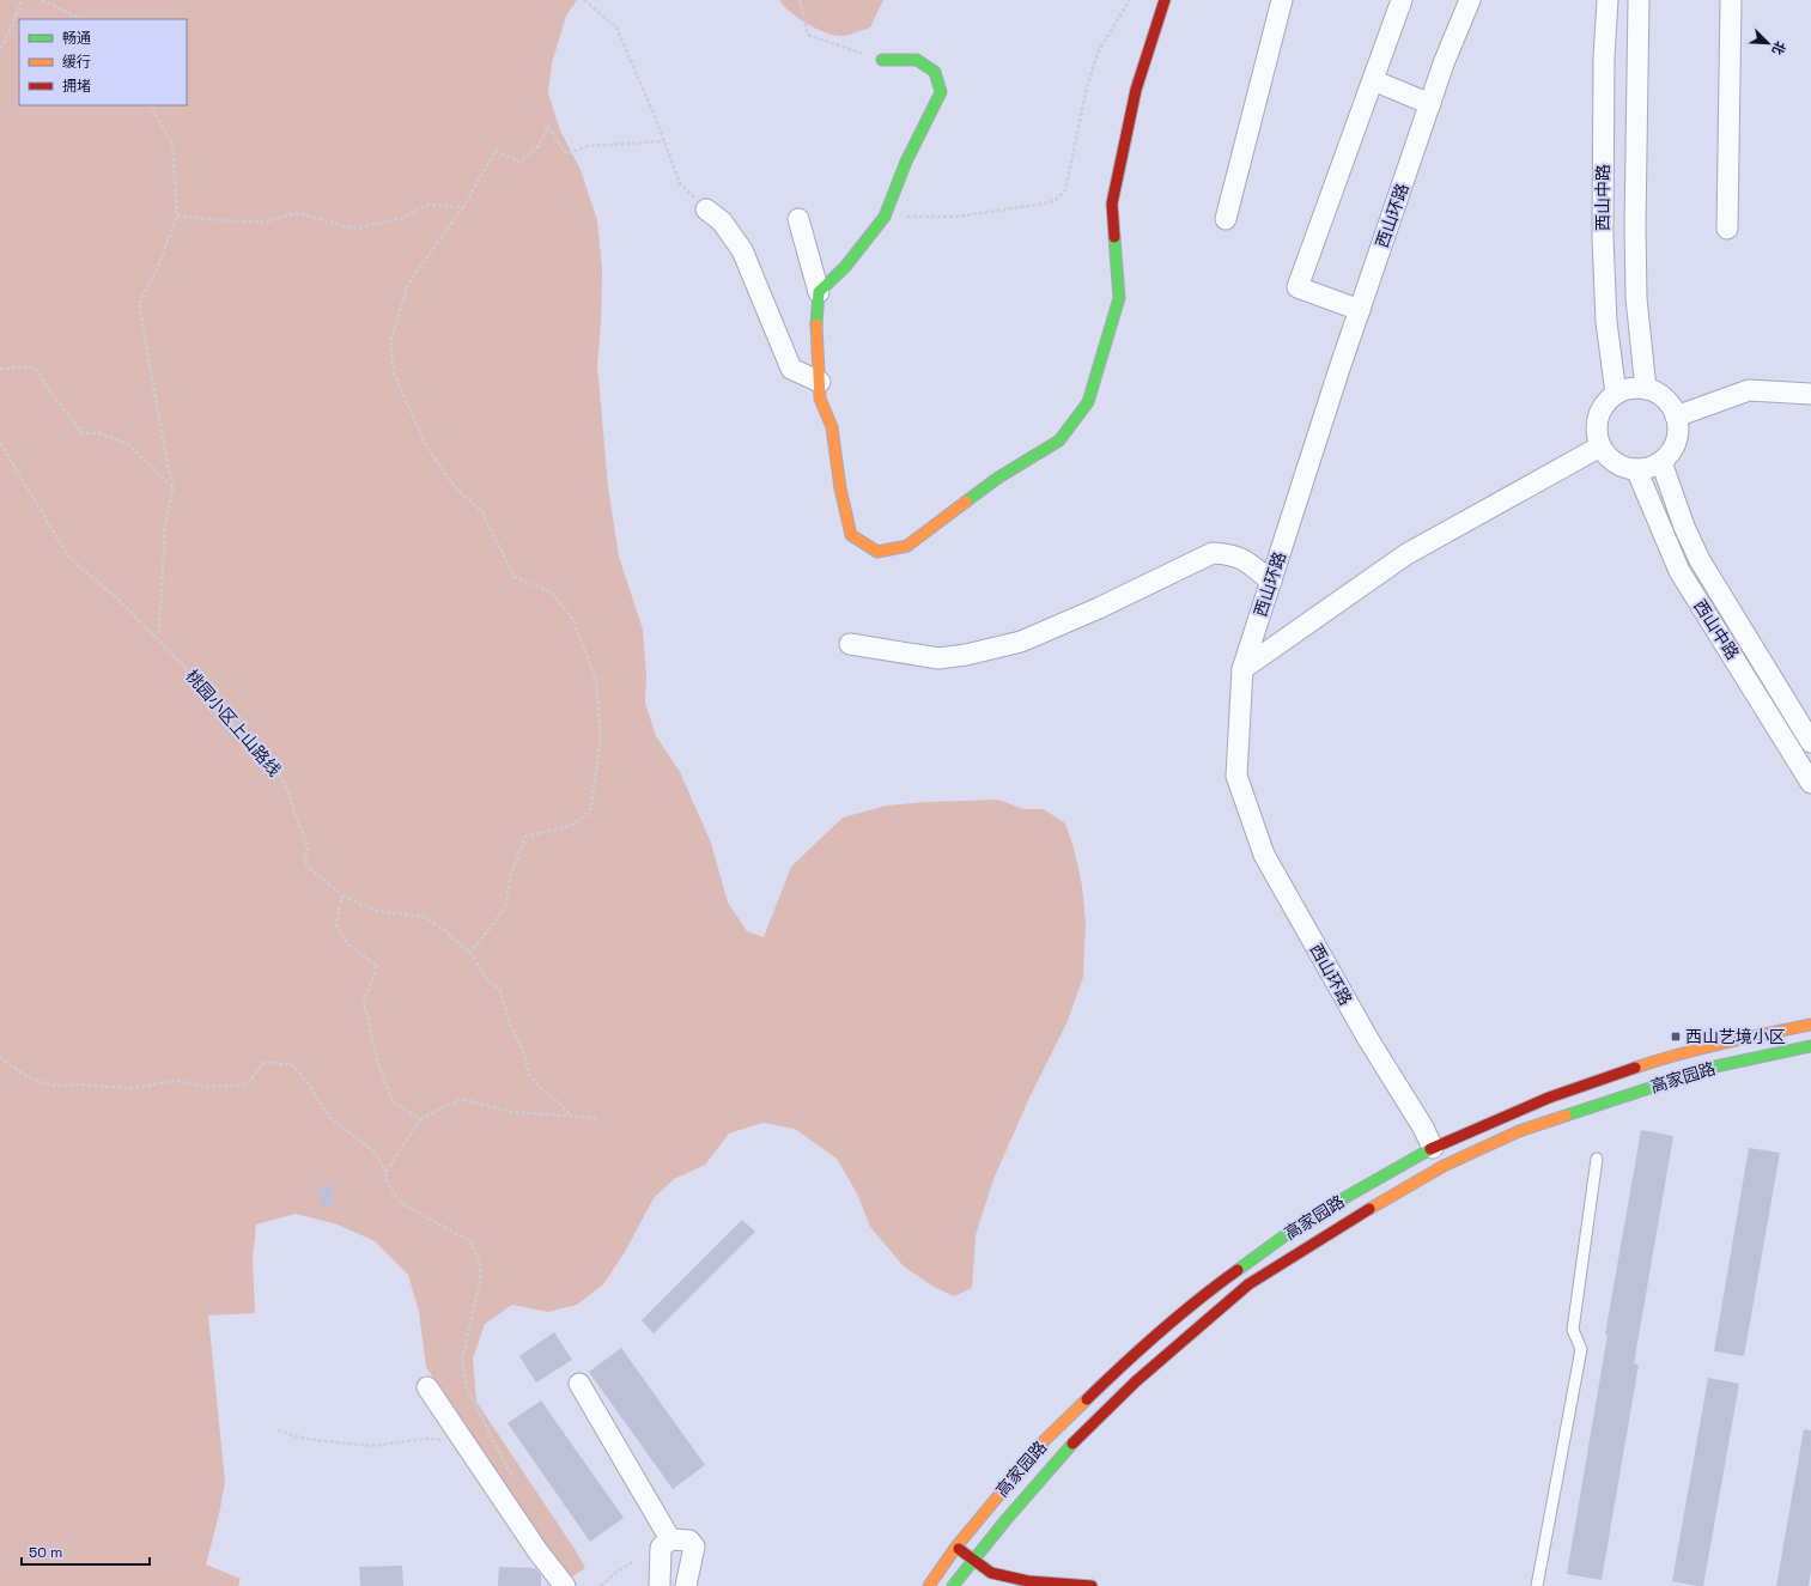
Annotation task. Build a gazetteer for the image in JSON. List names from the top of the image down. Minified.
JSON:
{"streets":{"main road":["高家园路"],"street":["西山中路","西山环路"],"path":["桃园小区上山路线"]},"crossings":[["西山环路","高家园路"]],"places":{"transit":["西山艺境小区"]},"legend":["畅通","缓行","拥堵"],"scale_bar":"50 m","north":"bottom right"}
